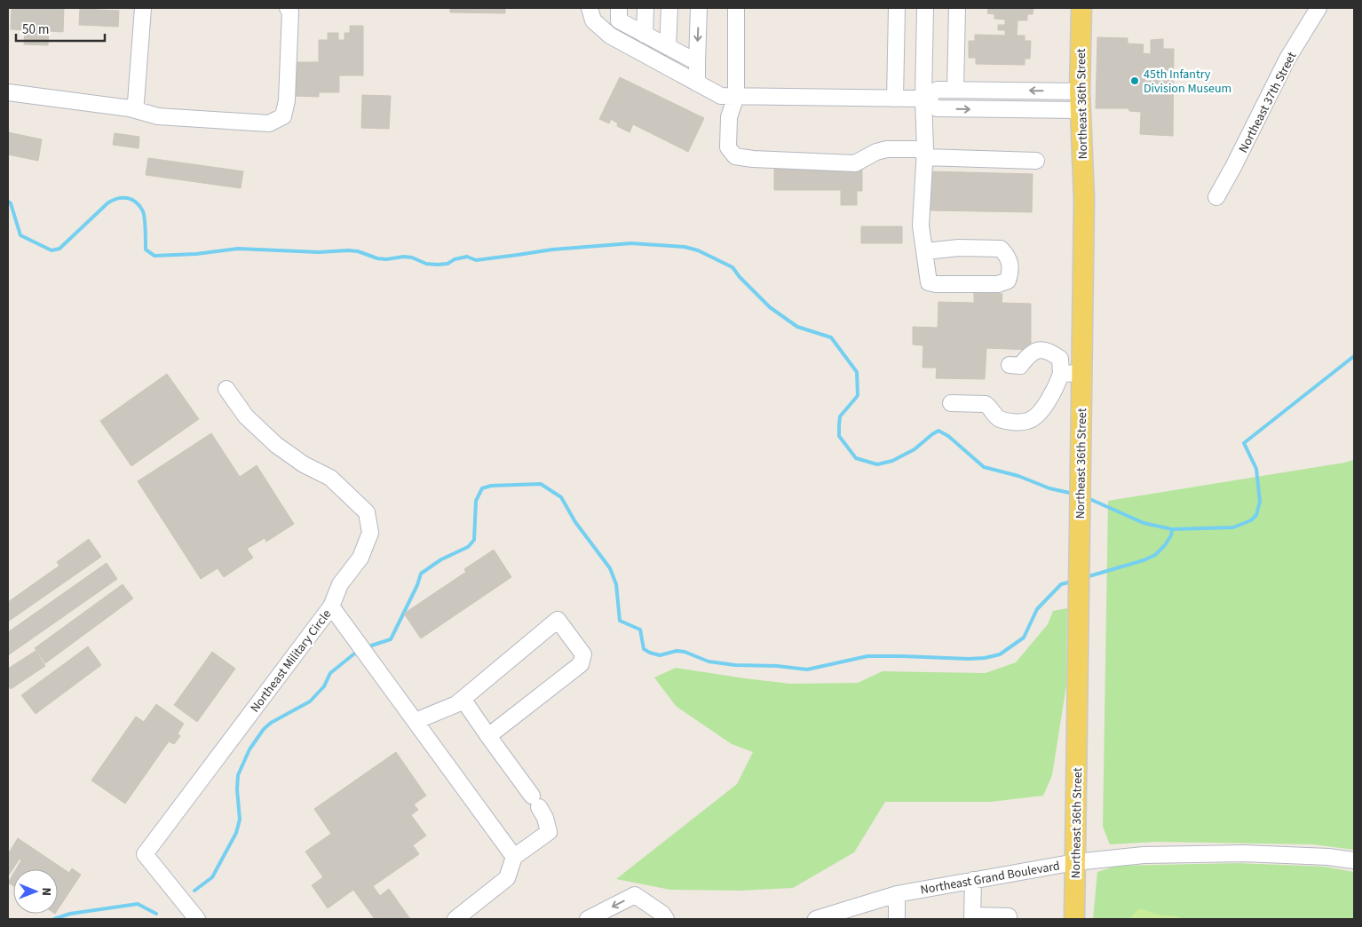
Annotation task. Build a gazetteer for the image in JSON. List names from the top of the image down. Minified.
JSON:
{"streets":{"main road":["Northeast 36th Street"],"street":["Northeast 37th Street","Northeast Military Circle","Northeast Grand Boulevard"]},"crossings":[["Northeast 36th Street","Northeast Grand Boulevard"]],"places":["45th Infantry Division Museum"],"scale_bar":"50 m","north":"right"}
